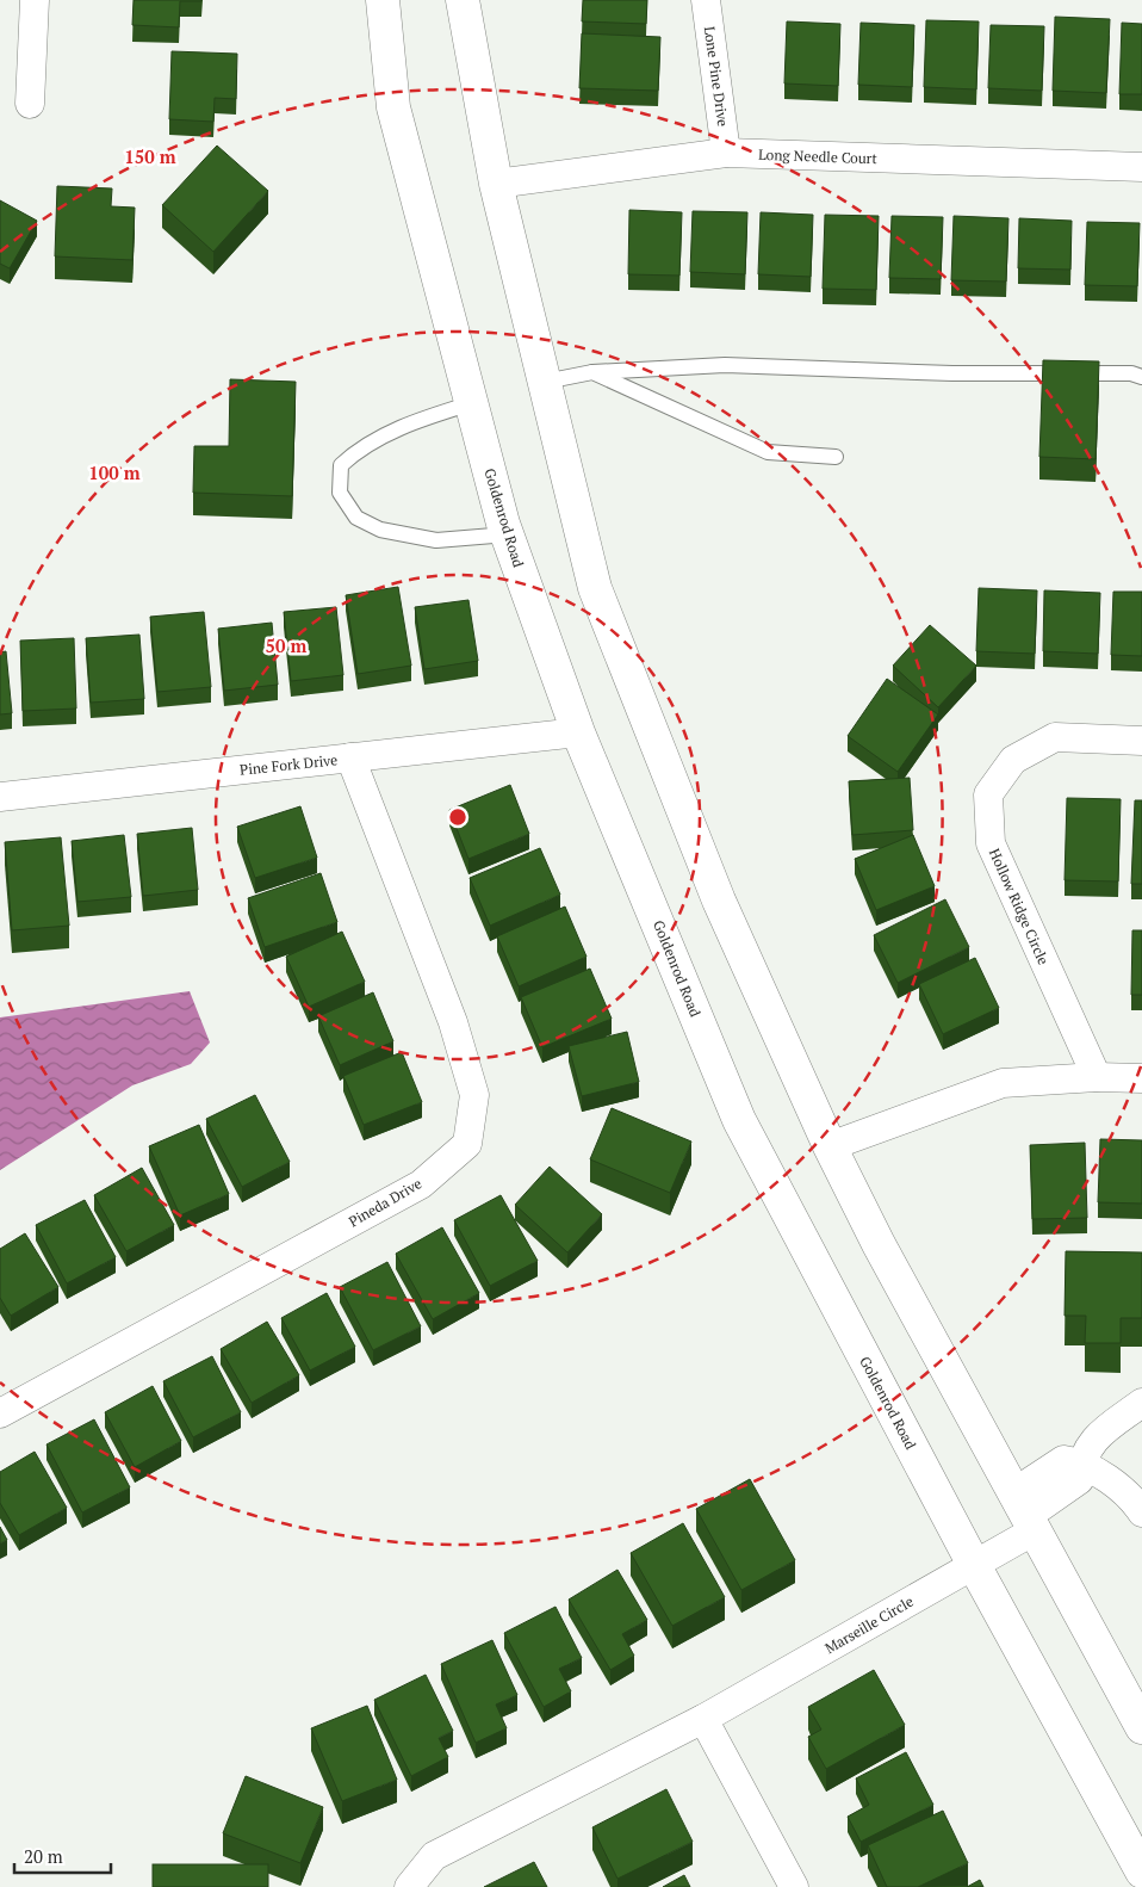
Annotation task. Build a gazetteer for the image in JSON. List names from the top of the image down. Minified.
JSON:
{"streets":{"main road":["Goldenrod Road"],"street":["Lone Pine Drive","Long Needle Court","Pine Fork Drive","Hollow Ridge Circle","Pineda Drive","Marseille Circle"]},"crossings":[["Lone Pine Drive","Long Needle Court"],["Goldenrod Road","Pine Fork Drive"],["Goldenrod Road","Marseille Circle"],["Pine Fork Drive","Pineda Drive"]],"scale_bar":"20 m","rings":["150 m","100 m","50 m"]}
